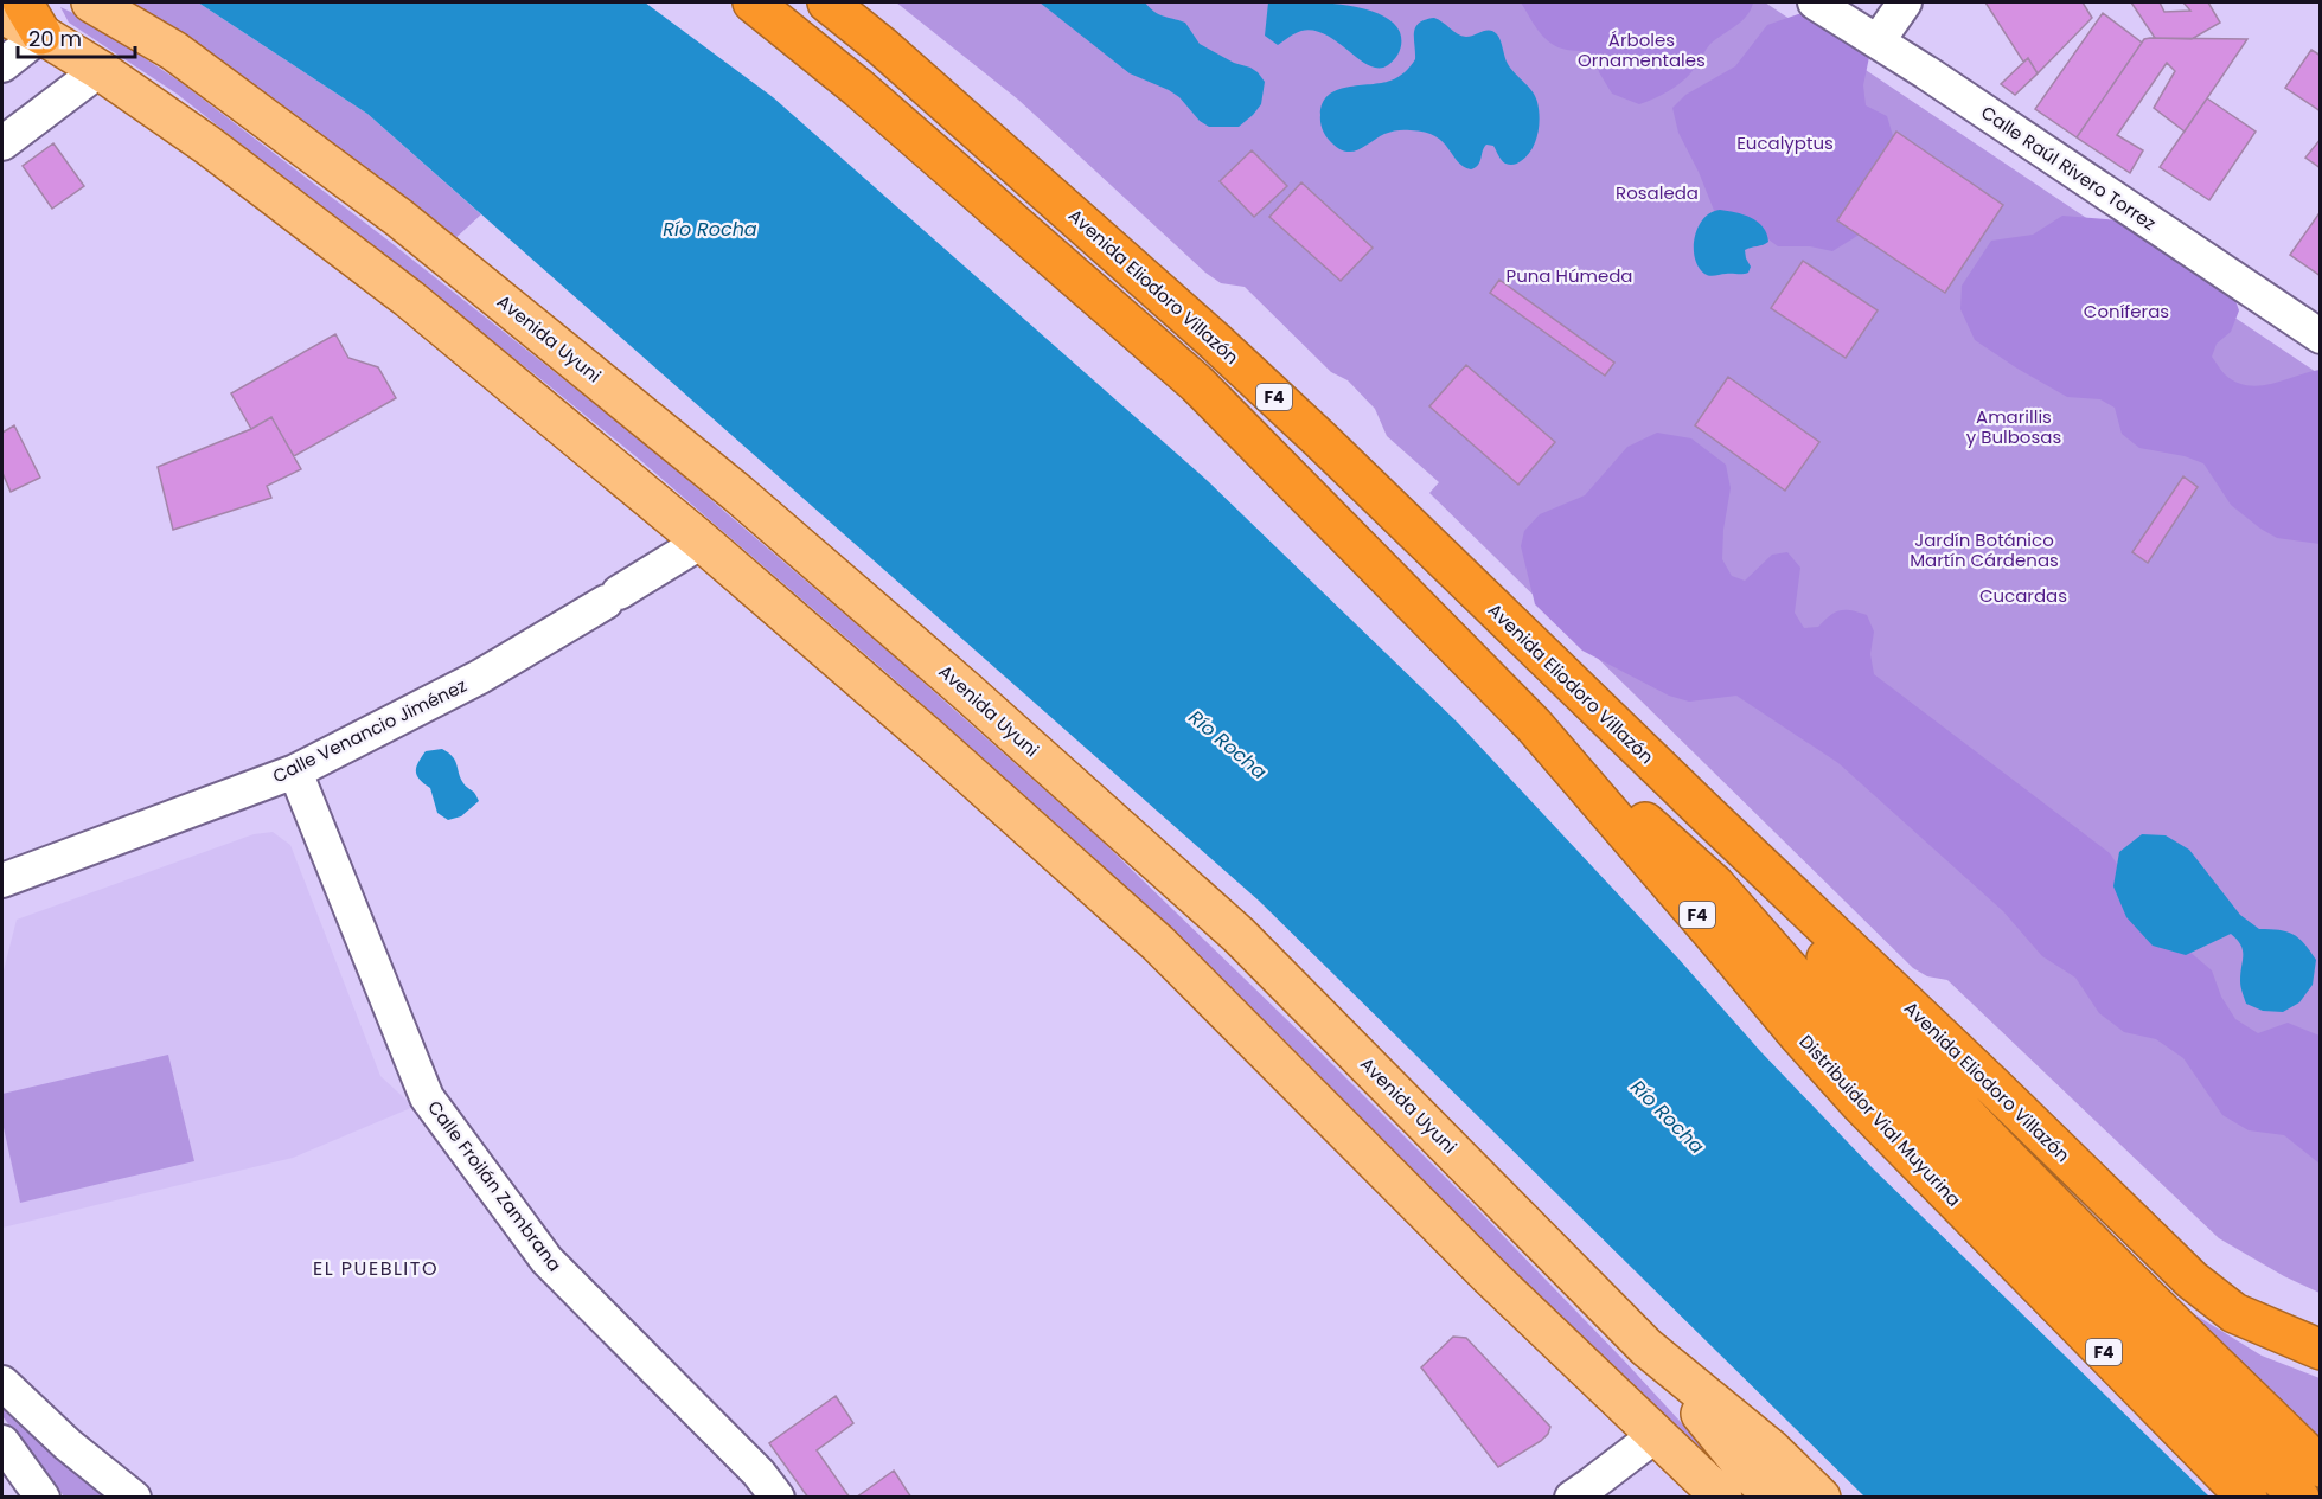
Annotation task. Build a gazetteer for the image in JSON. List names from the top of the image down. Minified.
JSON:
{"streets":{"highway":["Avenida Eliodoro Villazón","F4","Distribuidor Vial Muyurina"],"main road":["Avenida Uyuni"],"street":["Calle Raúl Rivero Torrez","Calle Venancio Jiménez","Calle Froilán Zambrana"]},"crossings":[["F4","Distribuidor Vial Muyurina"],["Calle Venancio Jiménez","Calle Froilán Zambrana"]],"districts":["EL PUEBLITO"],"water":["Río Rocha"],"parks":["Árboles Ornamentales","Eucalyptus","Rosaleda","Puna Húmeda","Coníferas","Amarillis y Bulbosas","Jardín Botánico Martín Cárdenas","Cucardas"],"scale_bar":"20 m"}
